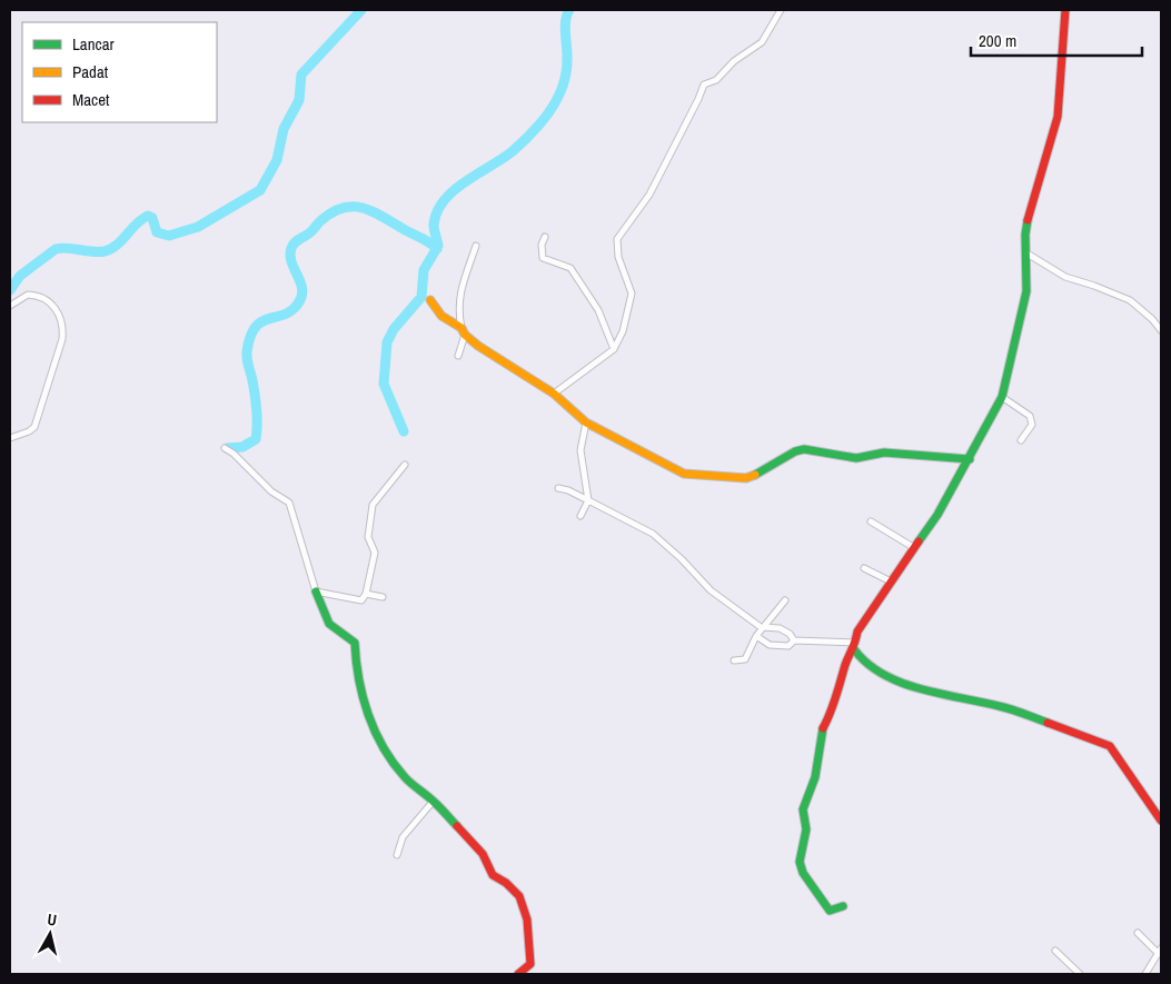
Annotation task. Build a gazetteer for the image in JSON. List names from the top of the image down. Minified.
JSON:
{"legend":["Lancar","Padat","Macet"],"scale_bar":"200 m","north":"top"}
